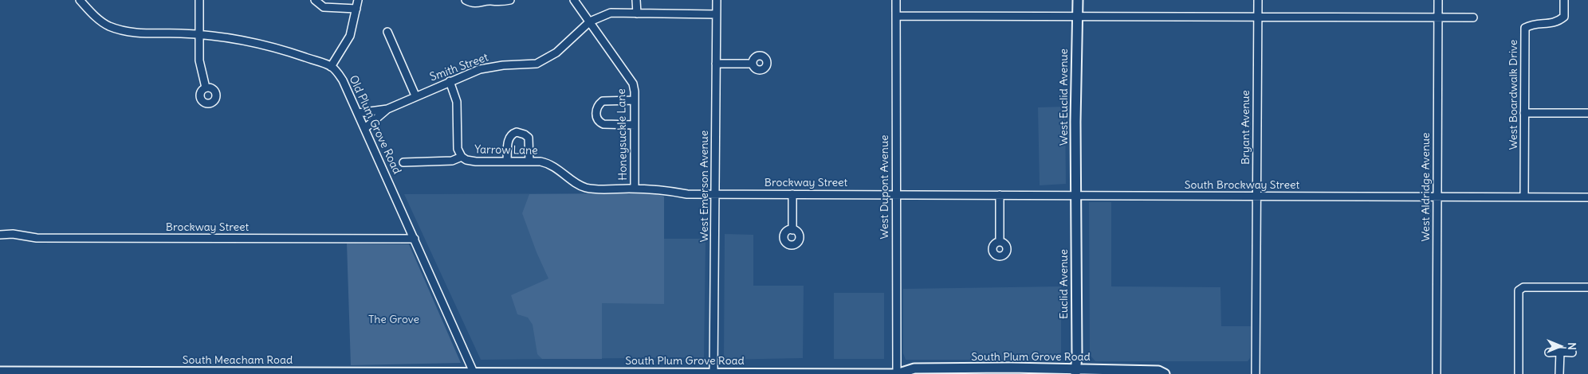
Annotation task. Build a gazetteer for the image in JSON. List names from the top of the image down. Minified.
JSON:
{"streets":{"main road":["West Euclid Avenue","Euclid Avenue","South Plum Grove Road","South Meacham Road"],"street":["Smith Street","West Boardwalk Drive","Old Plum Grove Road","Bryant Avenue","Honeysuckle Lane","Yarrow Lane","Brockway Street","South Brockway Street","West Emerson Avenue","West Dupont Avenue","West Aldridge Avenue"]},"crossings":[["Smith Street","Old Plum Grove Road"],["Smith Street","Honeysuckle Lane"],["Smith Street","Yarrow Lane"],["Smith Street","West Emerson Avenue"],["West Boardwalk Drive","South Brockway Street"],["West Euclid Avenue","South Brockway Street"],["West Euclid Avenue","Euclid Avenue"],["Old Plum Grove Road","Brockway Street"],["Old Plum Grove Road","South Plum Grove Road"],["Old Plum Grove Road","South Meacham Road"],["Bryant Avenue","South Brockway Street"],["Honeysuckle Lane","Yarrow Lane"],["Yarrow Lane","Brockway Street"],["Yarrow Lane","West Emerson Avenue"],["Brockway Street","South Brockway Street"],["Brockway Street","West Emerson Avenue"],["Brockway Street","West Dupont Avenue"],["South Brockway Street","West Dupont Avenue"],["South Brockway Street","West Aldridge Avenue"],["South Brockway Street","Euclid Avenue"],["West Emerson Avenue","South Plum Grove Road"],["West Dupont Avenue","South Plum Grove Road"],["Euclid Avenue","South Plum Grove Road"],["South Plum Grove Road","South Meacham Road"]],"parks":["The Grove"],"north":"right"}
